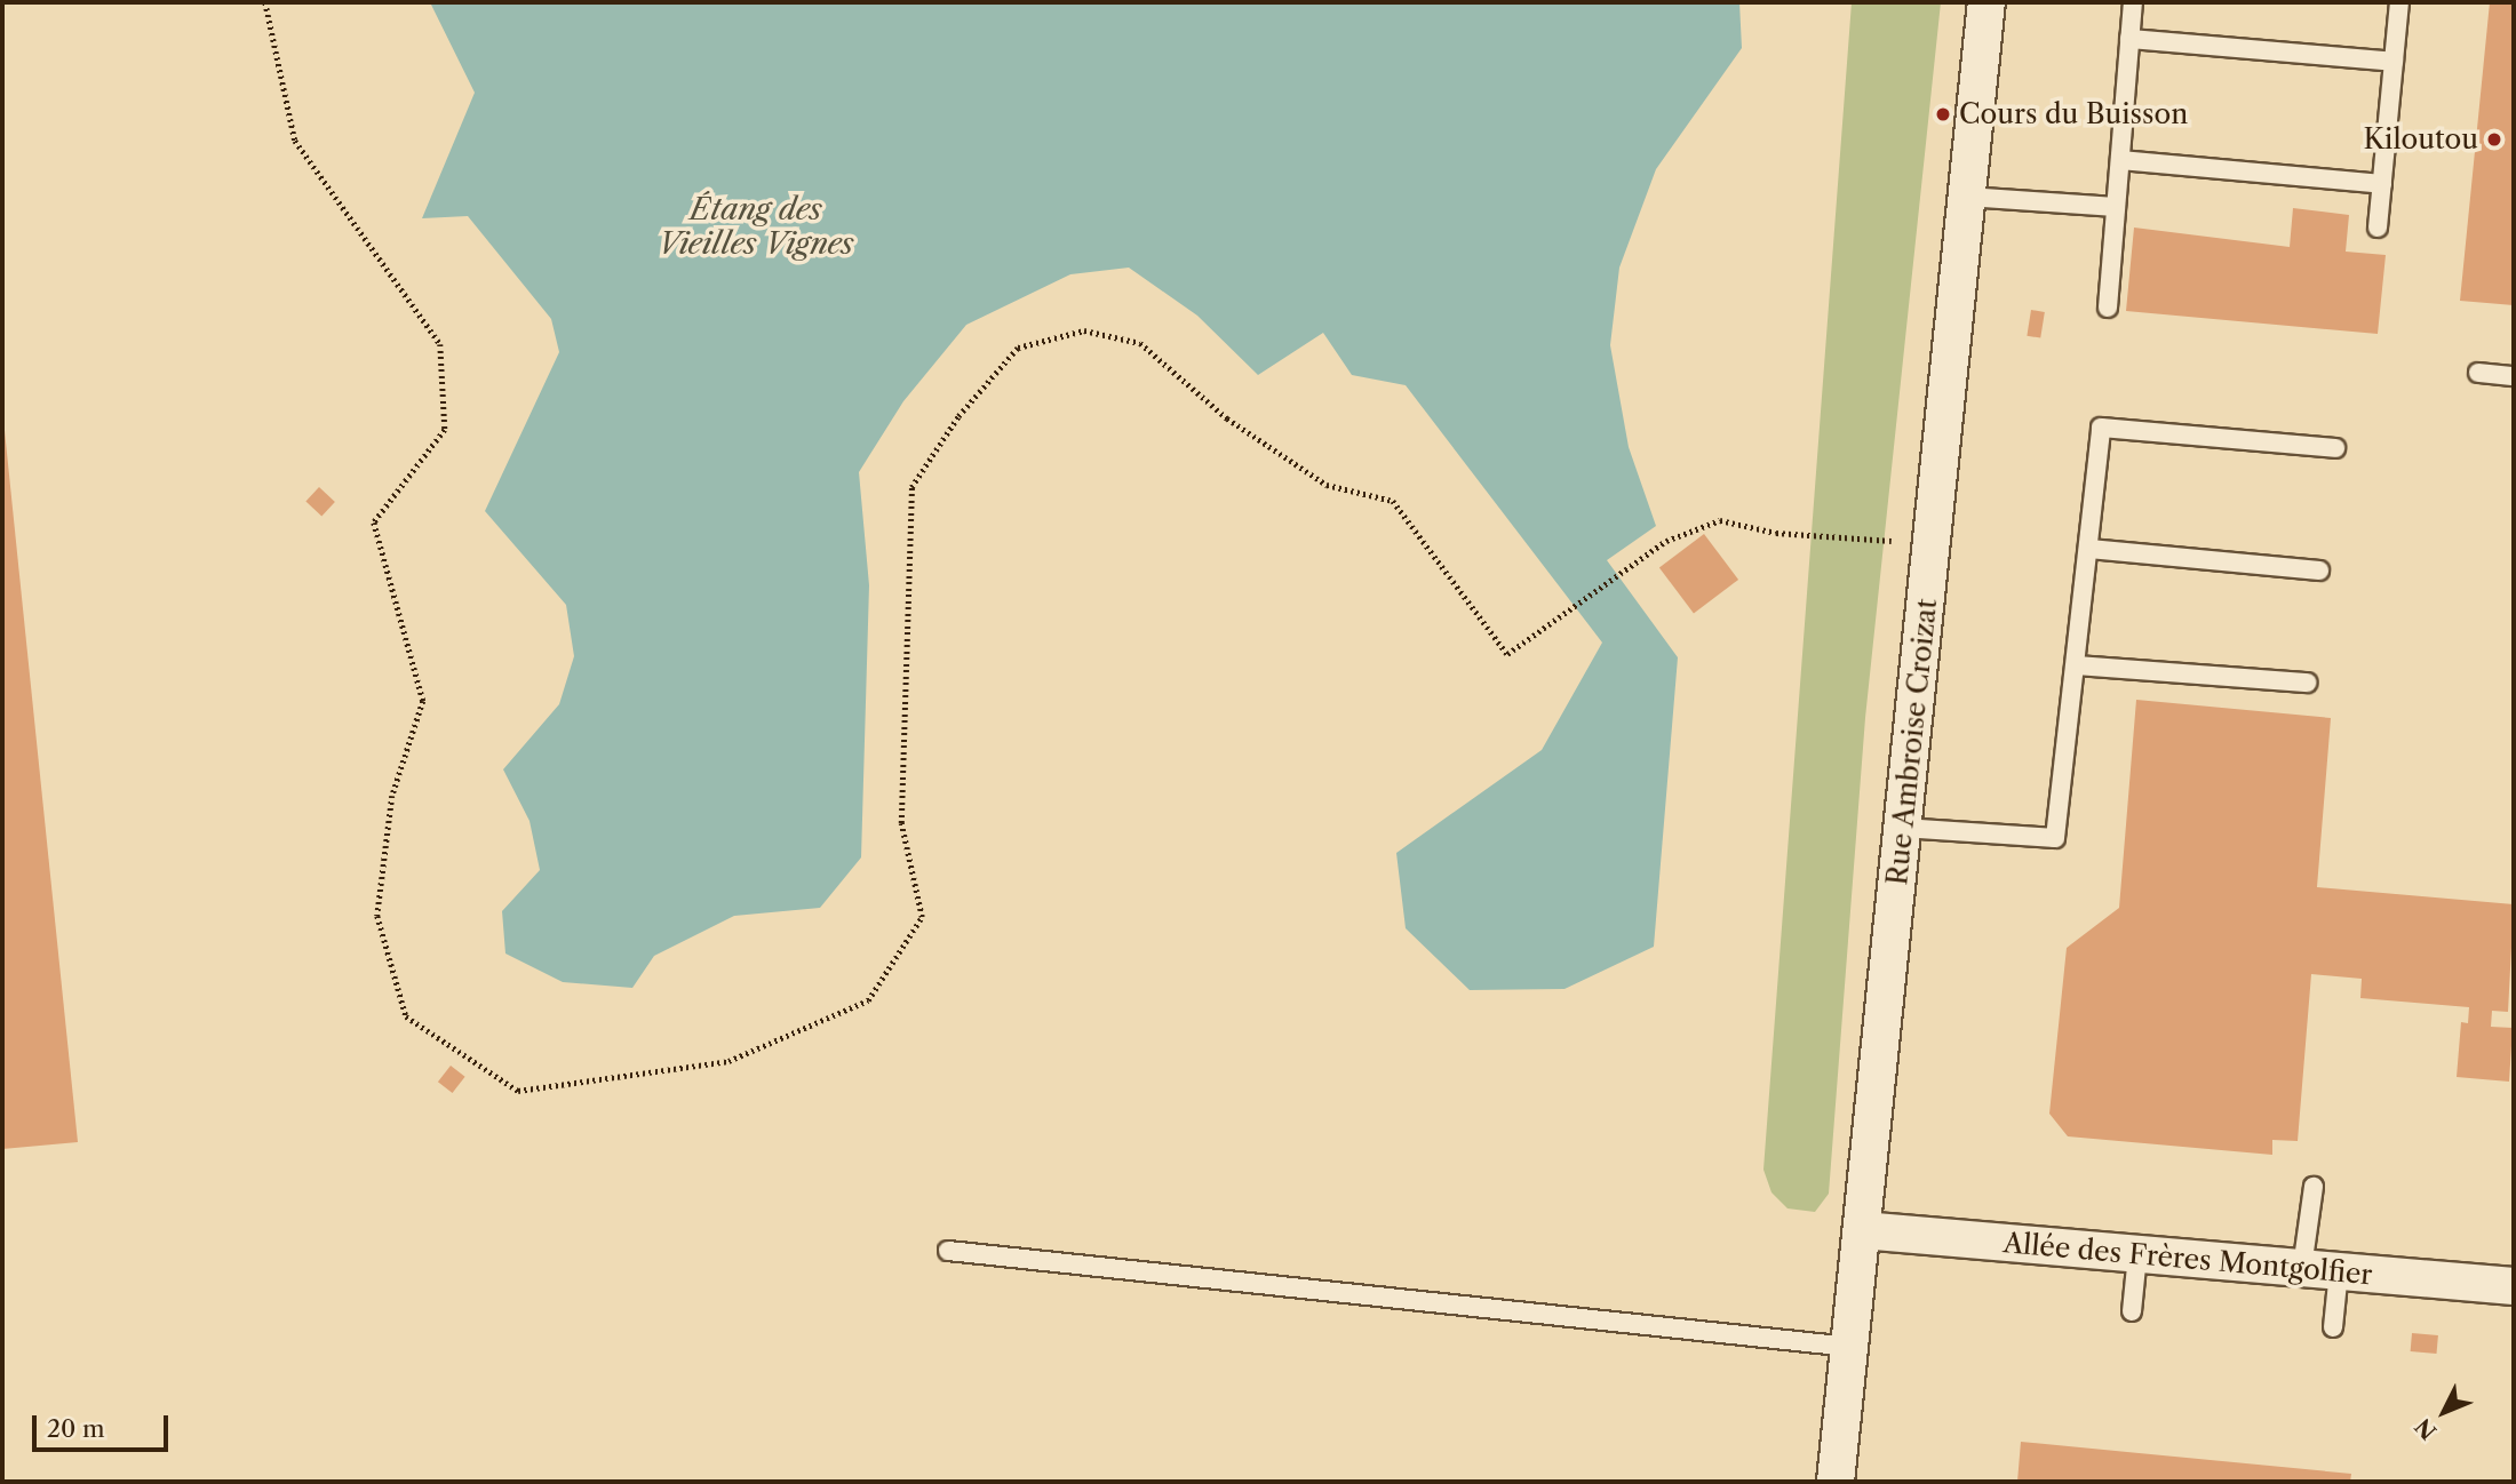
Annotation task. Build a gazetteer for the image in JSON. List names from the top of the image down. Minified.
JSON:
{"streets":{"street":["Rue Ambroise Croizat","Allée des Frères Montgolfier"]},"crossings":[["Rue Ambroise Croizat","Allée des Frères Montgolfier"]],"water":["Étang des Vieilles Vignes"],"places":["Cours du Buisson","Kiloutou"],"scale_bar":"20 m","north":"bottom left"}
